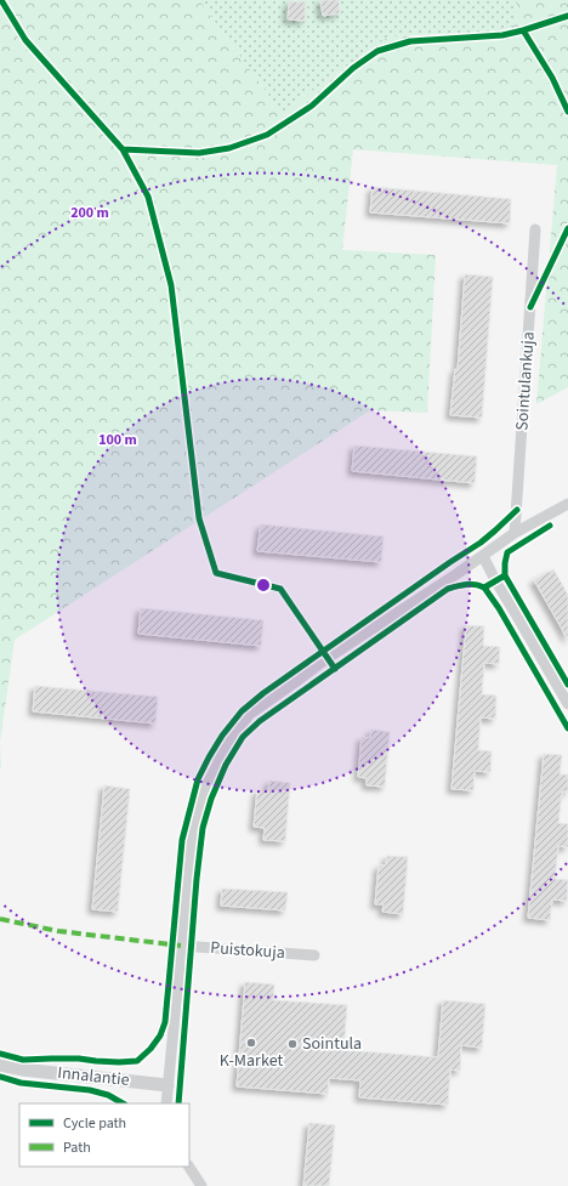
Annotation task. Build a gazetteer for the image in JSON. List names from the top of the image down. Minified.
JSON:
{"streets":{"street":["Sointulankuja","Puistokuja","Innalantie"]},"places":["K-Market","Sointula"],"legend":["Cycle path","Path"],"rings":["200 m","100 m"]}
